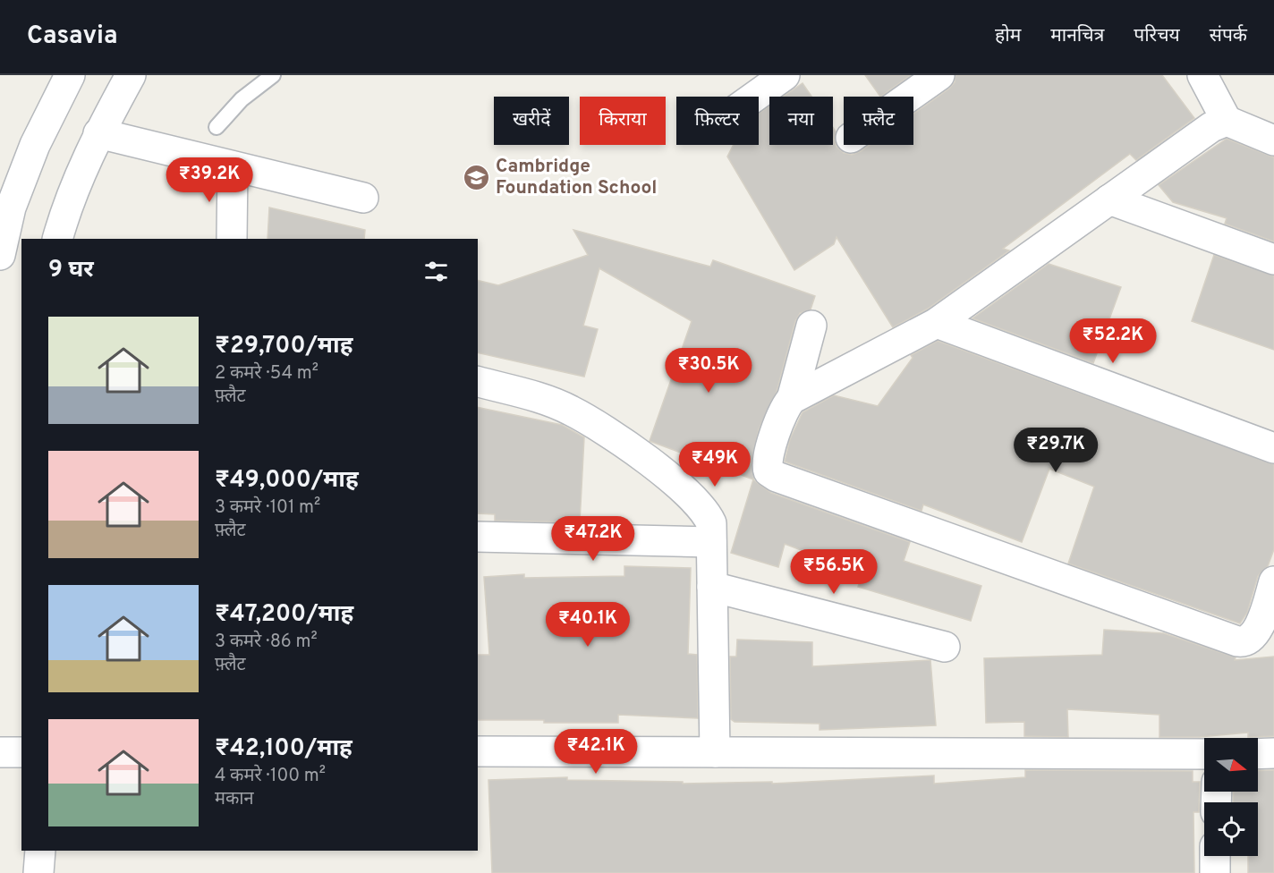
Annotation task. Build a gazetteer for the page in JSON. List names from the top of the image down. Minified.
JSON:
{"places":{"school or university":["Cambridge Foundation School"]},"north":"right","page":{"header":"Casavia","nav":["होम","मानचित्र","परिचय","संपर्क"],"chip":["खरीदें","किराया","फ़िल्टर","नया","फ़्लैट"],"price":["₹39.2K","₹52.2K","₹30.5K","₹29.7K","₹49K","₹47.2K","₹56.5K","₹40.1K","₹42.1K"],"heading":"9 घर","list":[{"name":"₹29,700/माह","note":"2 कमरे · 54 m² · फ़्लैट"},{"name":"₹49,000/माह","note":"3 कमरे · 101 m² · फ़्लैट"},{"name":"₹47,200/माह","note":"3 कमरे · 86 m² · फ़्लैट"},{"name":"₹42,100/माह","note":"4 कमरे · 100 m² · मकान"}]}}
